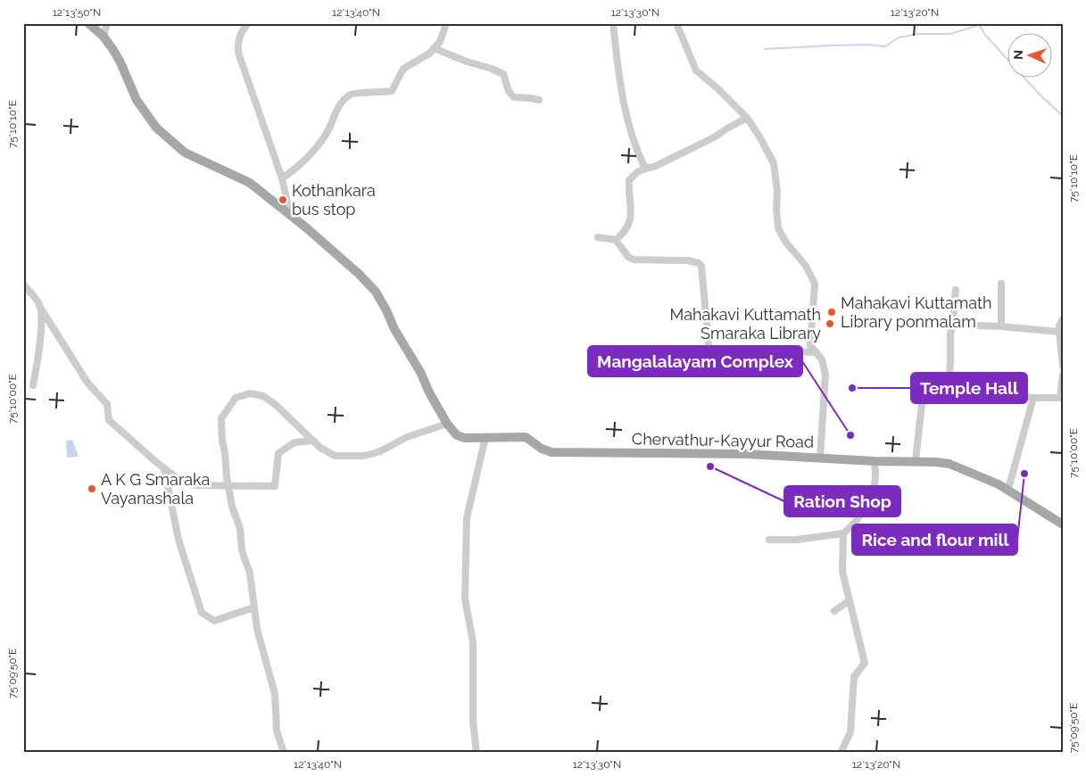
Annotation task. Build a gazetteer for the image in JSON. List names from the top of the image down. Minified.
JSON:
{"streets":{"main road":["Chervathur-Kayyur Road"]},"places":["Kothankara bus stop","Mahakavi Kuttamath Library ponmalam","Mahakavi Kuttamath Smaraka Library","Temple Hall","Mangalalayam Complex","Ration Shop","Rice and flour mill","A K G Smaraka Vayanashala"],"north":"left","coordinates":["12°13'50\"N","12°13'40\"N","12°13'30\"N","12°13'20\"N","75°10'10\"E","75°10'00\"E","75°09'50\"E"]}
